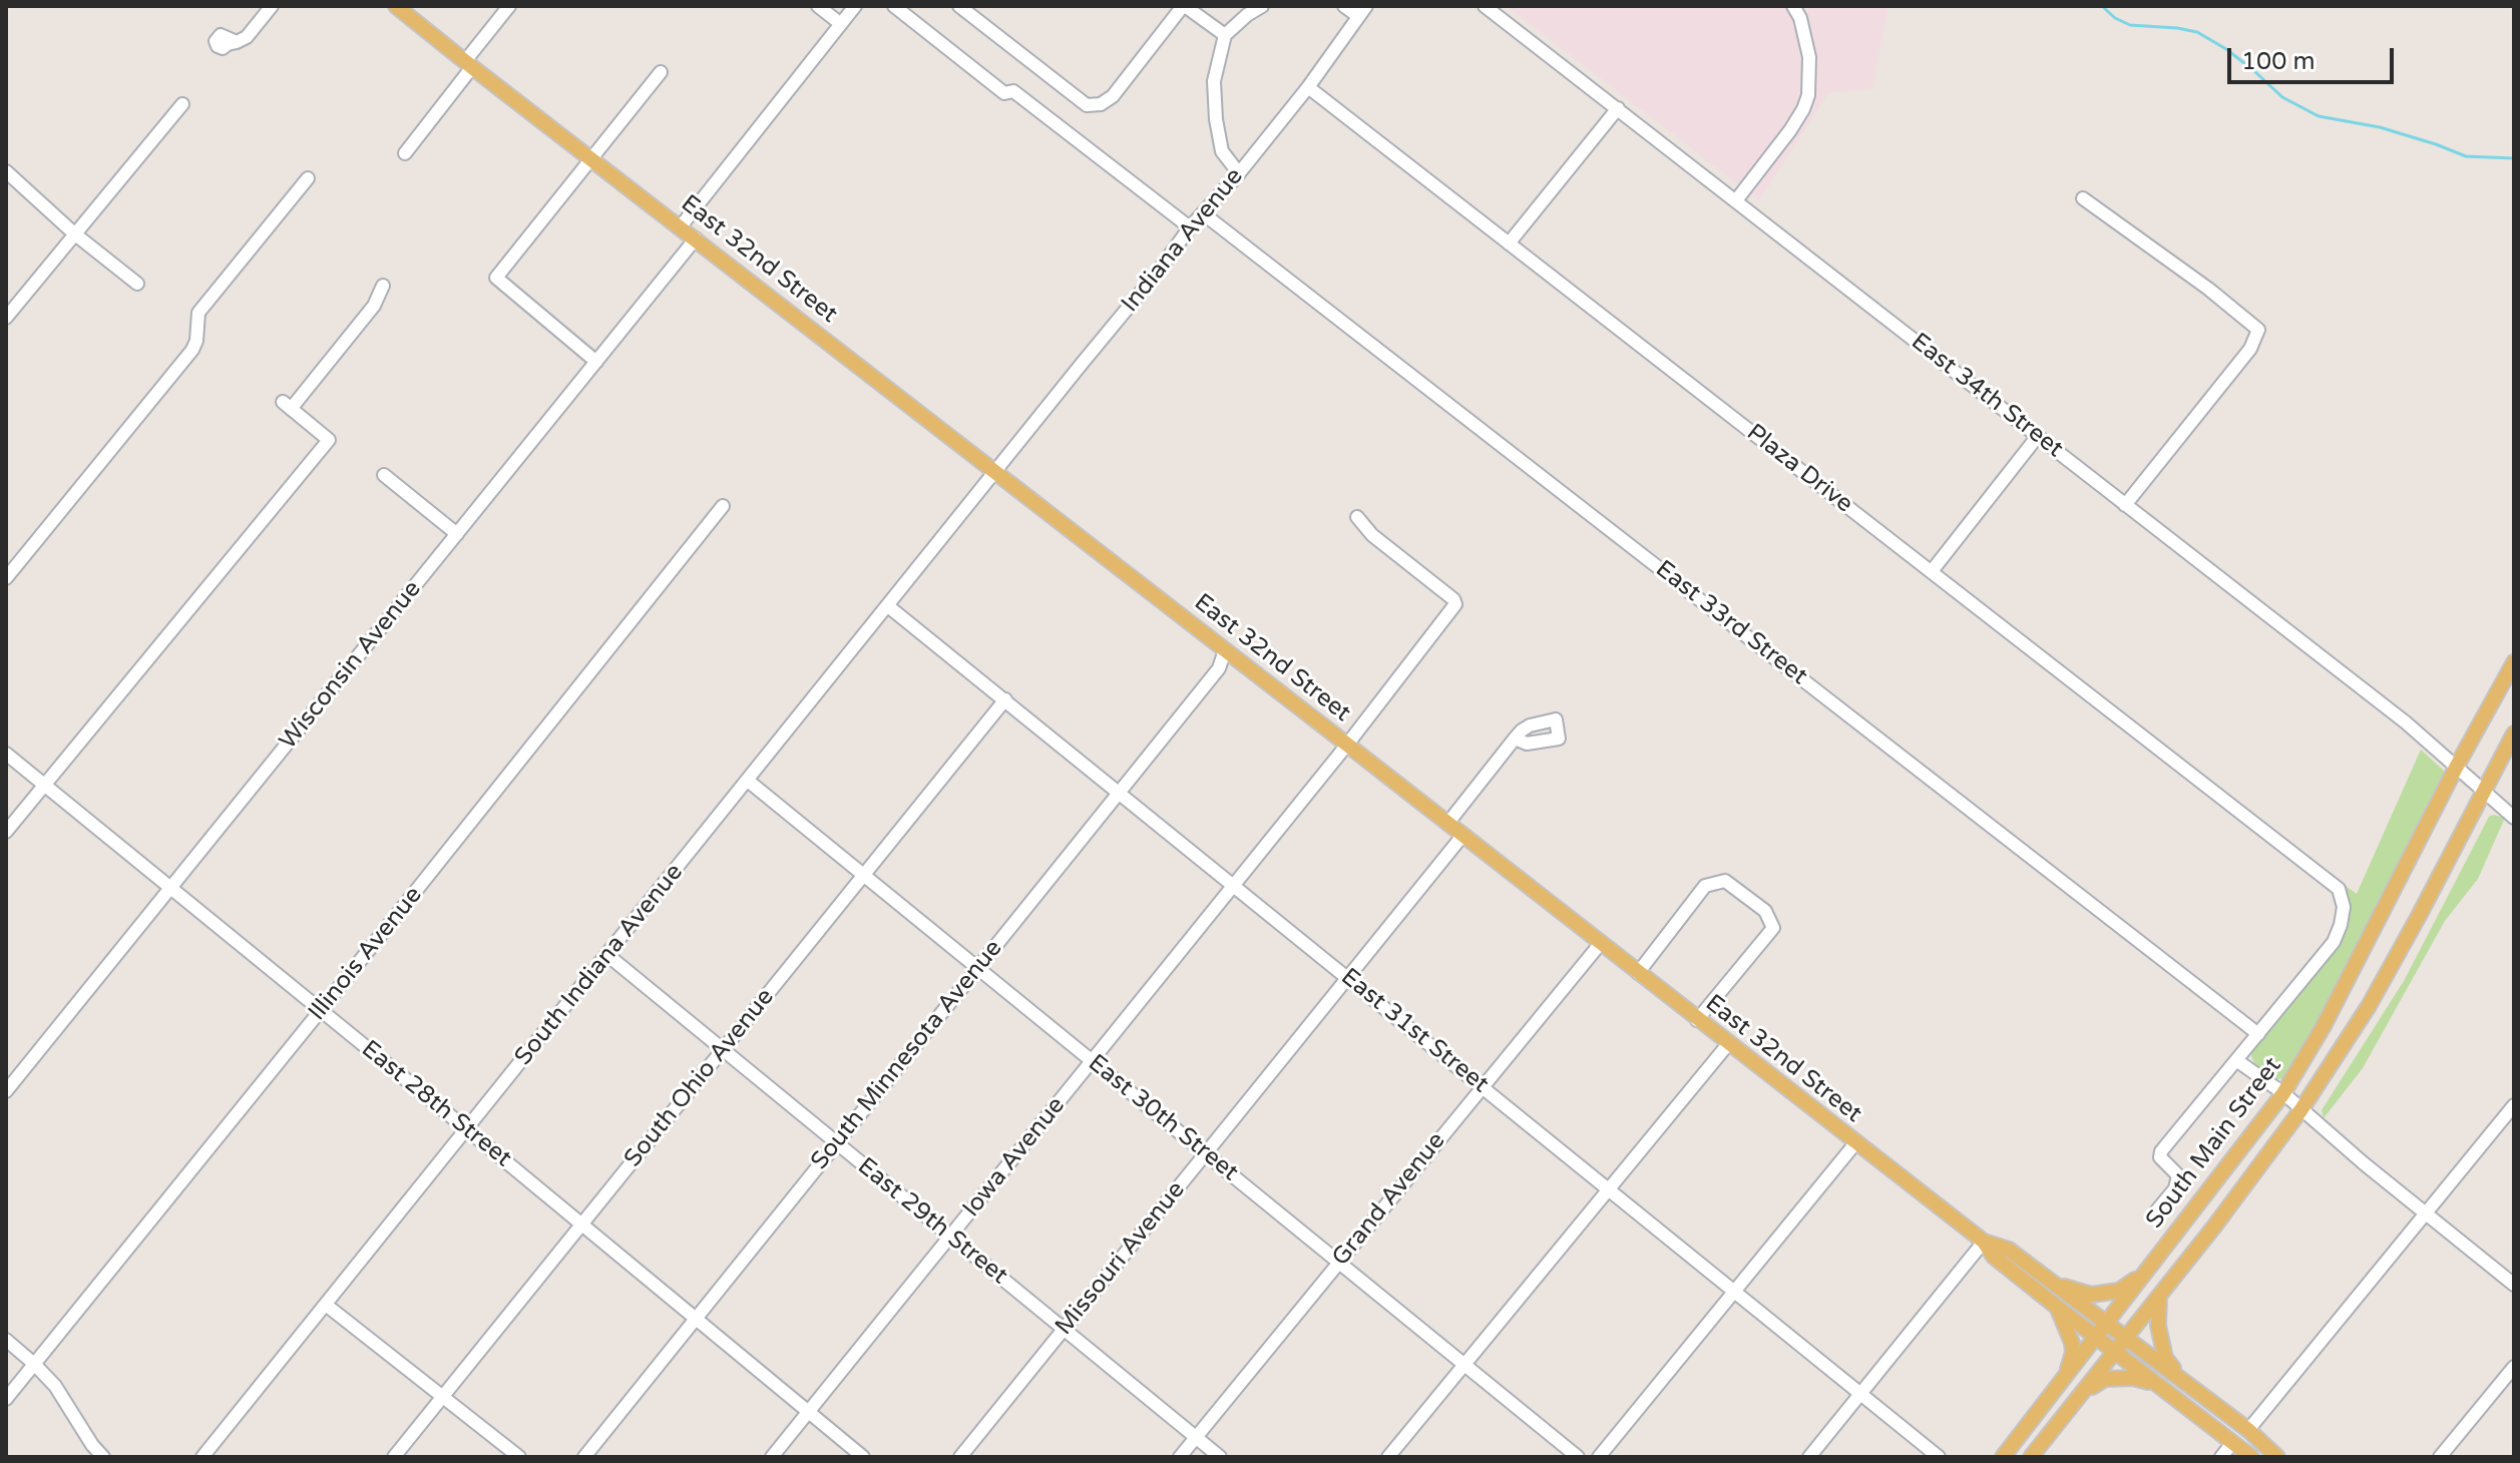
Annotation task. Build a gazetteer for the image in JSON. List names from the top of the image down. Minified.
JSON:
{"streets":{"main road":["East 32nd Street","South Main Street"],"street":["Indiana Avenue","East 34th Street","Plaza Drive","East 33rd Street","Wisconsin Avenue","Illinois Avenue","South Indiana Avenue","East 31st Street","South Minnesota Avenue","South Ohio Avenue","East 28th Street","East 30th Street","Iowa Avenue","Grand Avenue","East 29th Street","Missouri Avenue"]},"crossings":[["Indiana Avenue","East 32nd Street"],["Indiana Avenue","Plaza Drive"],["Indiana Avenue","East 33rd Street"],["Indiana Avenue","South Indiana Avenue"],["East 32nd Street","Wisconsin Avenue"],["East 32nd Street","South Indiana Avenue"],["East 32nd Street","South Minnesota Avenue"],["East 32nd Street","South Main Street"],["East 32nd Street","Iowa Avenue"],["East 32nd Street","Grand Avenue"],["East 32nd Street","Missouri Avenue"],["East 34th Street","South Main Street"],["Plaza Drive","East 33rd Street"],["Wisconsin Avenue","East 28th Street"],["Illinois Avenue","East 28th Street"],["South Indiana Avenue","East 31st Street"],["South Indiana Avenue","East 28th Street"],["South Indiana Avenue","East 30th Street"],["South Indiana Avenue","East 29th Street"],["East 31st Street","South Minnesota Avenue"],["East 31st Street","South Ohio Avenue"],["East 31st Street","Iowa Avenue"],["East 31st Street","Grand Avenue"],["East 31st Street","Missouri Avenue"],["South Minnesota Avenue","East 28th Street"],["South Minnesota Avenue","East 30th Street"],["South Minnesota Avenue","East 29th Street"],["South Ohio Avenue","East 28th Street"],["South Ohio Avenue","East 30th Street"],["South Ohio Avenue","East 29th Street"],["East 28th Street","Iowa Avenue"],["East 30th Street","Iowa Avenue"],["East 30th Street","Grand Avenue"],["East 30th Street","Missouri Avenue"],["Iowa Avenue","East 29th Street"],["Grand Avenue","East 29th Street"],["East 29th Street","Missouri Avenue"]],"scale_bar":"100 m"}
